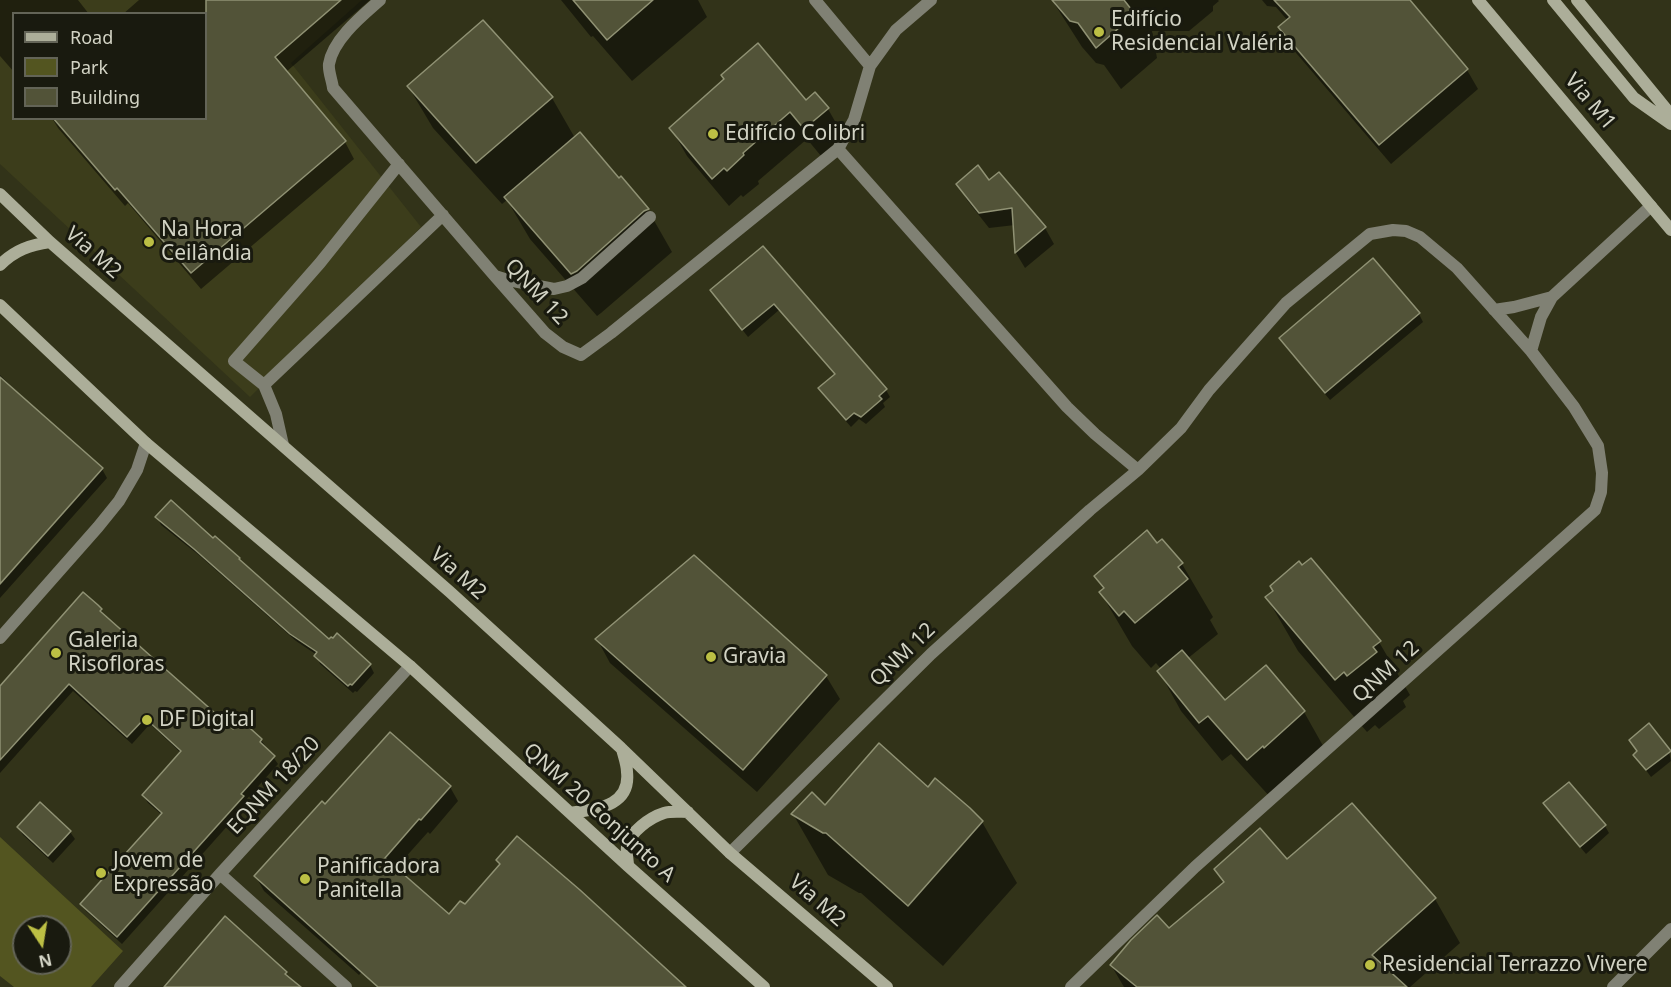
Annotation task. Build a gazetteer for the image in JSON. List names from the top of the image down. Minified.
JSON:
{"streets":{"main road":["Via M1","Via M2","QNM 20 Conjunto A"],"street":["QNM 12","EQNM 18/20"]},"crossings":[["Via M2","QNM 12"],["EQNM 18/20","QNM 20 Conjunto A"]],"places":["Edifício Residencial Valéria","Edifício Colibri","Na Hora Ceilândia","Galeria Risofloras","Gravia","DF Digital","Jovem de Expressão","Panificadora Panitella","Residencial Terrazzo Vivere"],"legend":["Road","Park","Building"],"north":"bottom"}
